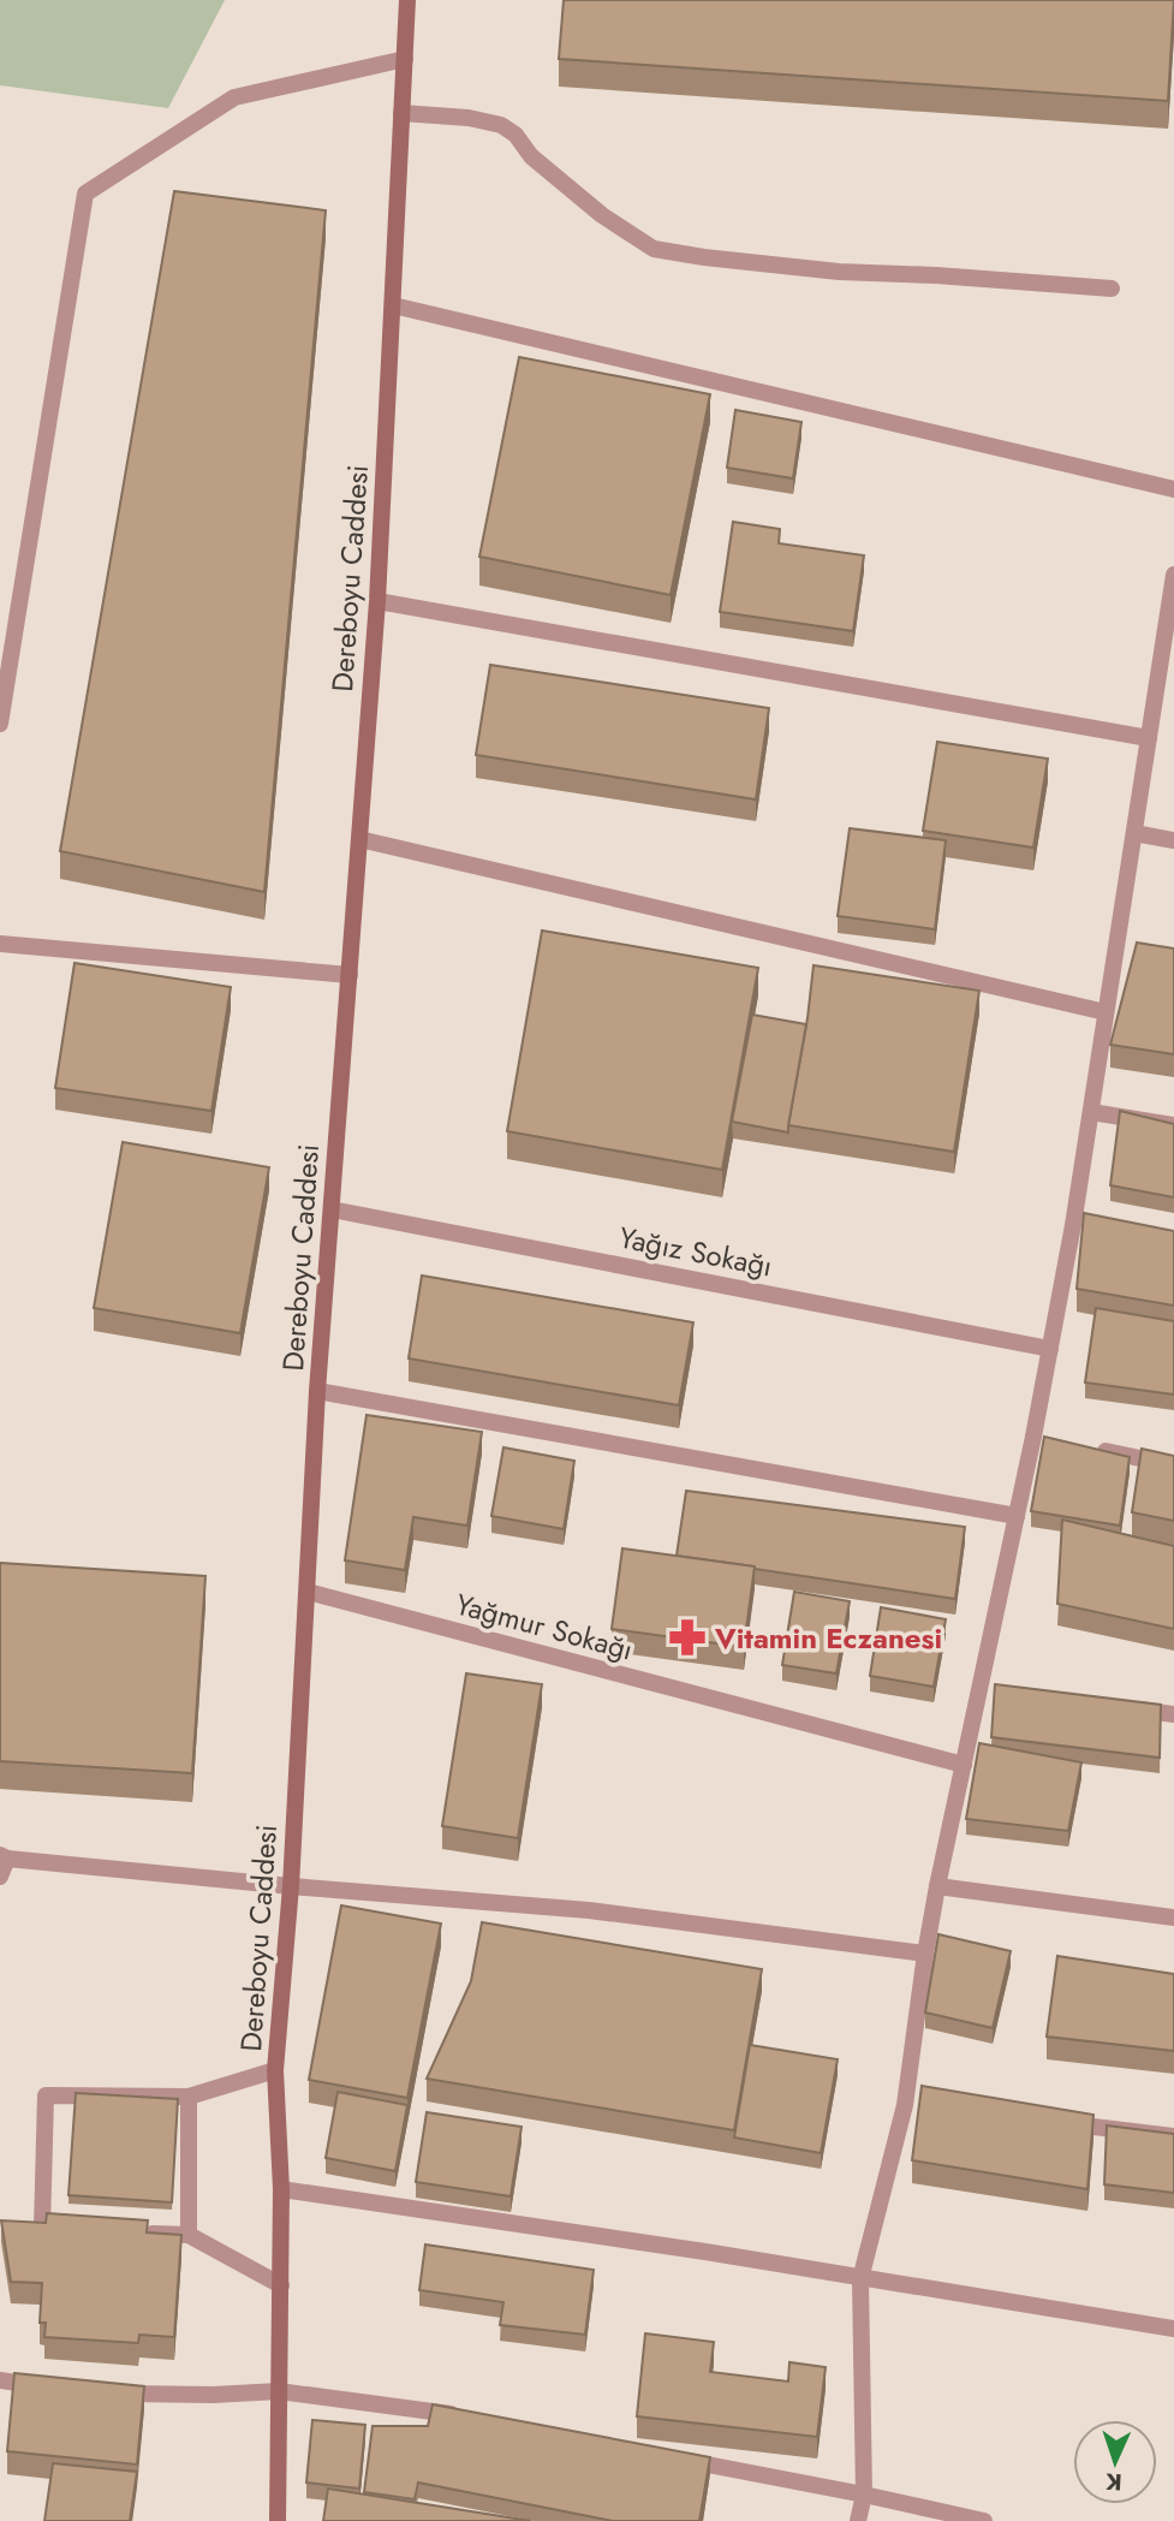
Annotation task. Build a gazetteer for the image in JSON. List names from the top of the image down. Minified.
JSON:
{"streets":{"main road":["Dereboyu Caddesi"],"street":["Yağız Sokağı","Yağmur Sokağı"]},"crossings":[["Dereboyu Caddesi","Yağız Sokağı"],["Dereboyu Caddesi","Yağmur Sokağı"]],"places":{"pharmacy":["Vitamin Eczanesi"]},"north":"bottom"}
